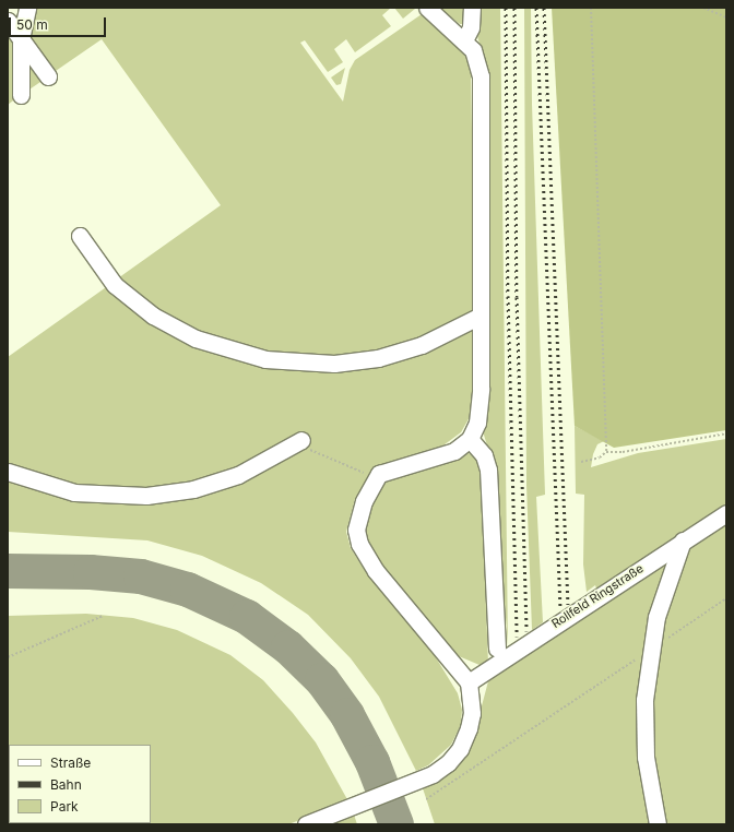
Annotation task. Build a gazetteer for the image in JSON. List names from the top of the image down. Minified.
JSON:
{"streets":{"lane":["Rollfeld Ringstraße"]},"legend":["Straße","Bahn","Park"],"scale_bar":"50 m"}
